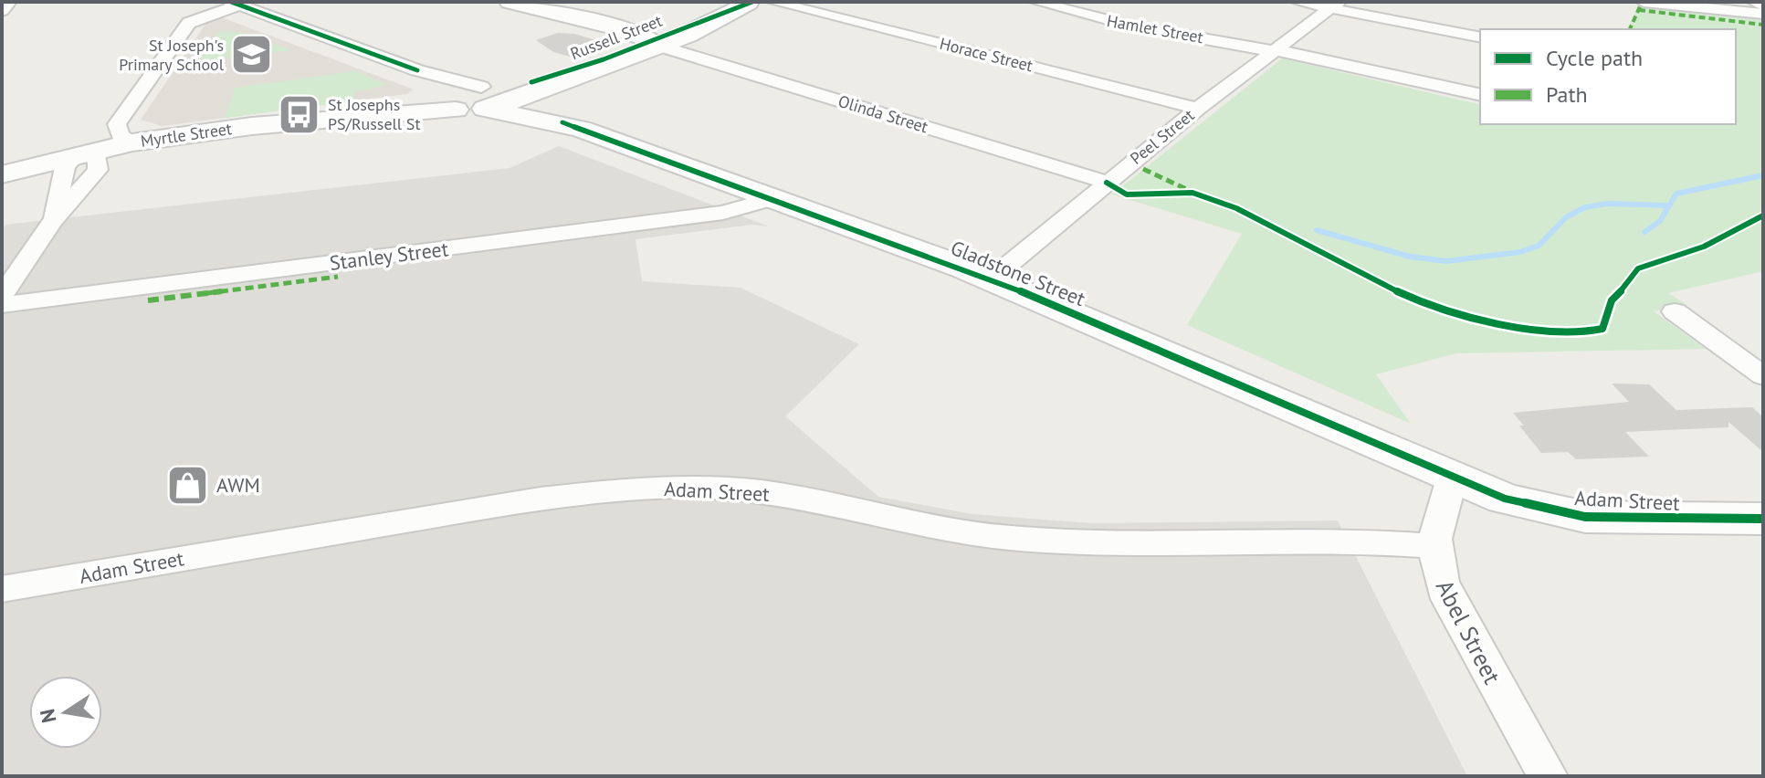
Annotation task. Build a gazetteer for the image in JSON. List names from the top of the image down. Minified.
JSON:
{"streets":{"main road":["Russell Street","Olinda Street","Myrtle Street","Gladstone Street","Adam Street"],"street":["Hamlet Street","Horace Street","Peel Street","Stanley Street","Abel Street"]},"crossings":[["Hamlet Street","Peel Street"],["Russell Street","Olinda Street"],["Russell Street","Myrtle Street"],["Russell Street","Gladstone Street"],["Horace Street","Peel Street"],["Olinda Street","Peel Street"],["Myrtle Street","Gladstone Street"],["Peel Street","Gladstone Street"],["Stanley Street","Gladstone Street"],["Gladstone Street","Adam Street"],["Gladstone Street","Abel Street"],["Adam Street","Abel Street"]],"places":{"school or university":["St Joseph's Primary School"],"bus stop":["St Josephs PS/Russell St"],"shop":["AWM"]},"legend":["Cycle path","Path"],"north":"left"}
